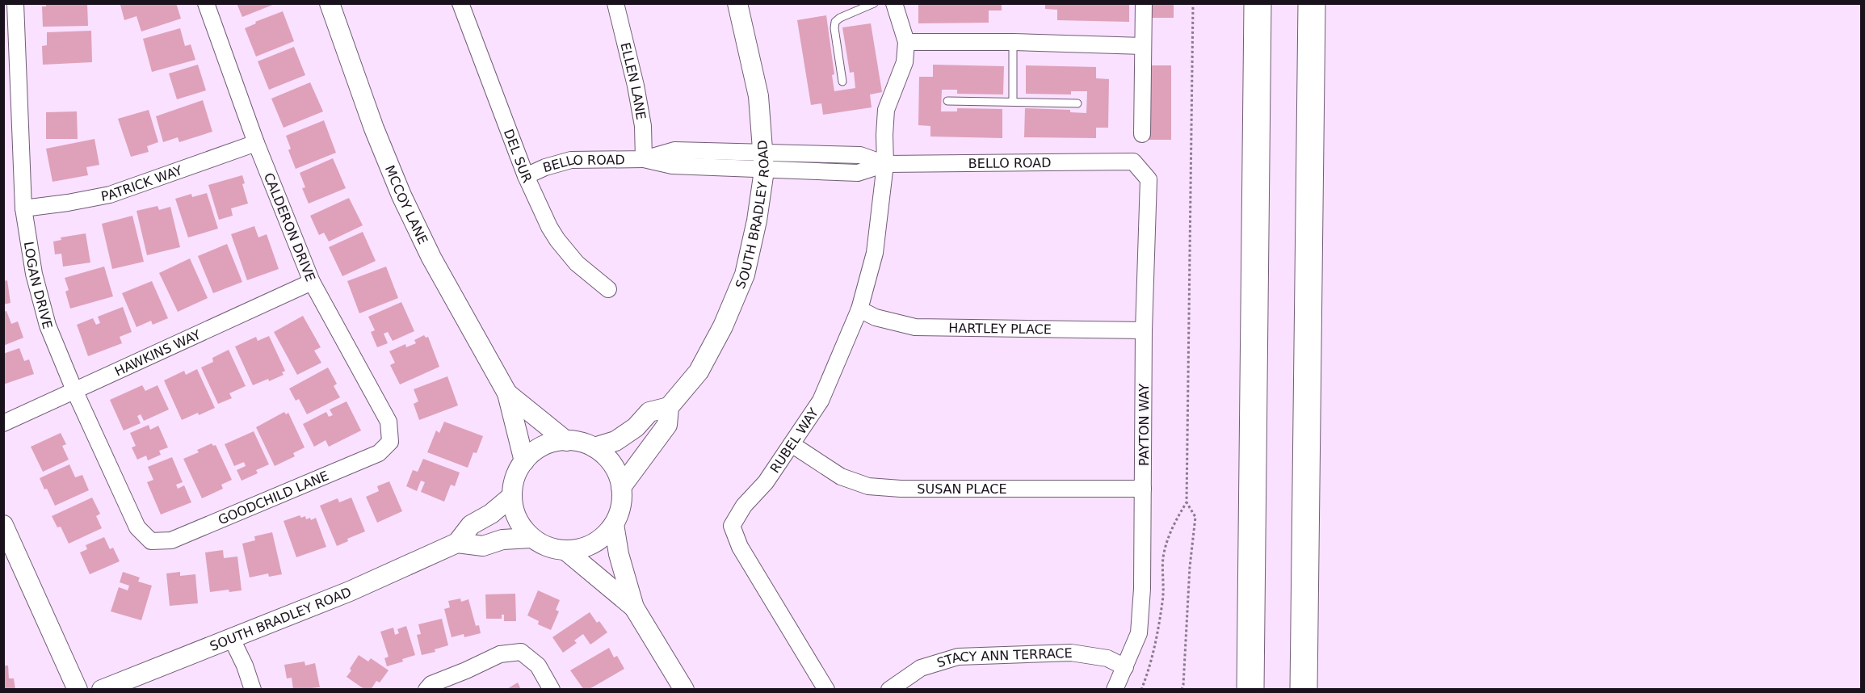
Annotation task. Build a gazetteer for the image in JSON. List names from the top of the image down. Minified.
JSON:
{"streets":{"street":["ELLEN LANE","DEL SUR","BELLO ROAD","PATRICK WAY","MCCOY LANE","SOUTH BRADLEY ROAD","CALDERON DRIVE","LOGAN DRIVE","HARTLEY PLACE","HAWKINS WAY","PAYTON WAY","RUBEL WAY","SUSAN PLACE","GOODCHILD LANE","STACY ANN TERRACE"]},"crossings":[["ELLEN LANE","BELLO ROAD"],["DEL SUR","BELLO ROAD"],["BELLO ROAD","SOUTH BRADLEY ROAD"],["BELLO ROAD","PAYTON WAY"],["BELLO ROAD","RUBEL WAY"],["PATRICK WAY","CALDERON DRIVE"],["PATRICK WAY","LOGAN DRIVE"],["MCCOY LANE","SOUTH BRADLEY ROAD"],["CALDERON DRIVE","HAWKINS WAY"],["CALDERON DRIVE","GOODCHILD LANE"],["LOGAN DRIVE","HAWKINS WAY"],["LOGAN DRIVE","GOODCHILD LANE"],["HARTLEY PLACE","PAYTON WAY"],["HARTLEY PLACE","RUBEL WAY"],["PAYTON WAY","SUSAN PLACE"],["PAYTON WAY","STACY ANN TERRACE"],["RUBEL WAY","SUSAN PLACE"]]}
